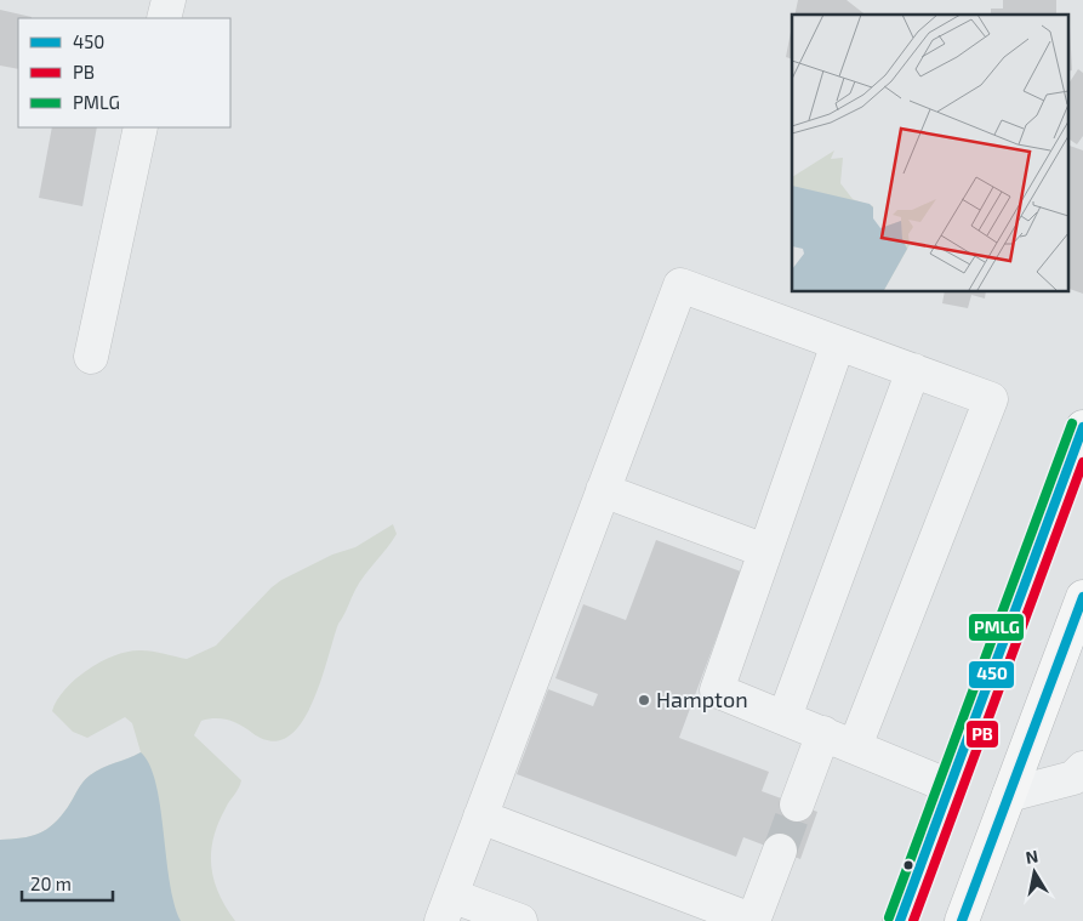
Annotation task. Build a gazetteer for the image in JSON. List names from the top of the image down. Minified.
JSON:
{"places":["Hampton"],"lines":["transit line PMLG","transit line 450","transit line PB"],"legend":["450","PB","PMLG"],"scale_bar":"20 m","north":"top"}
